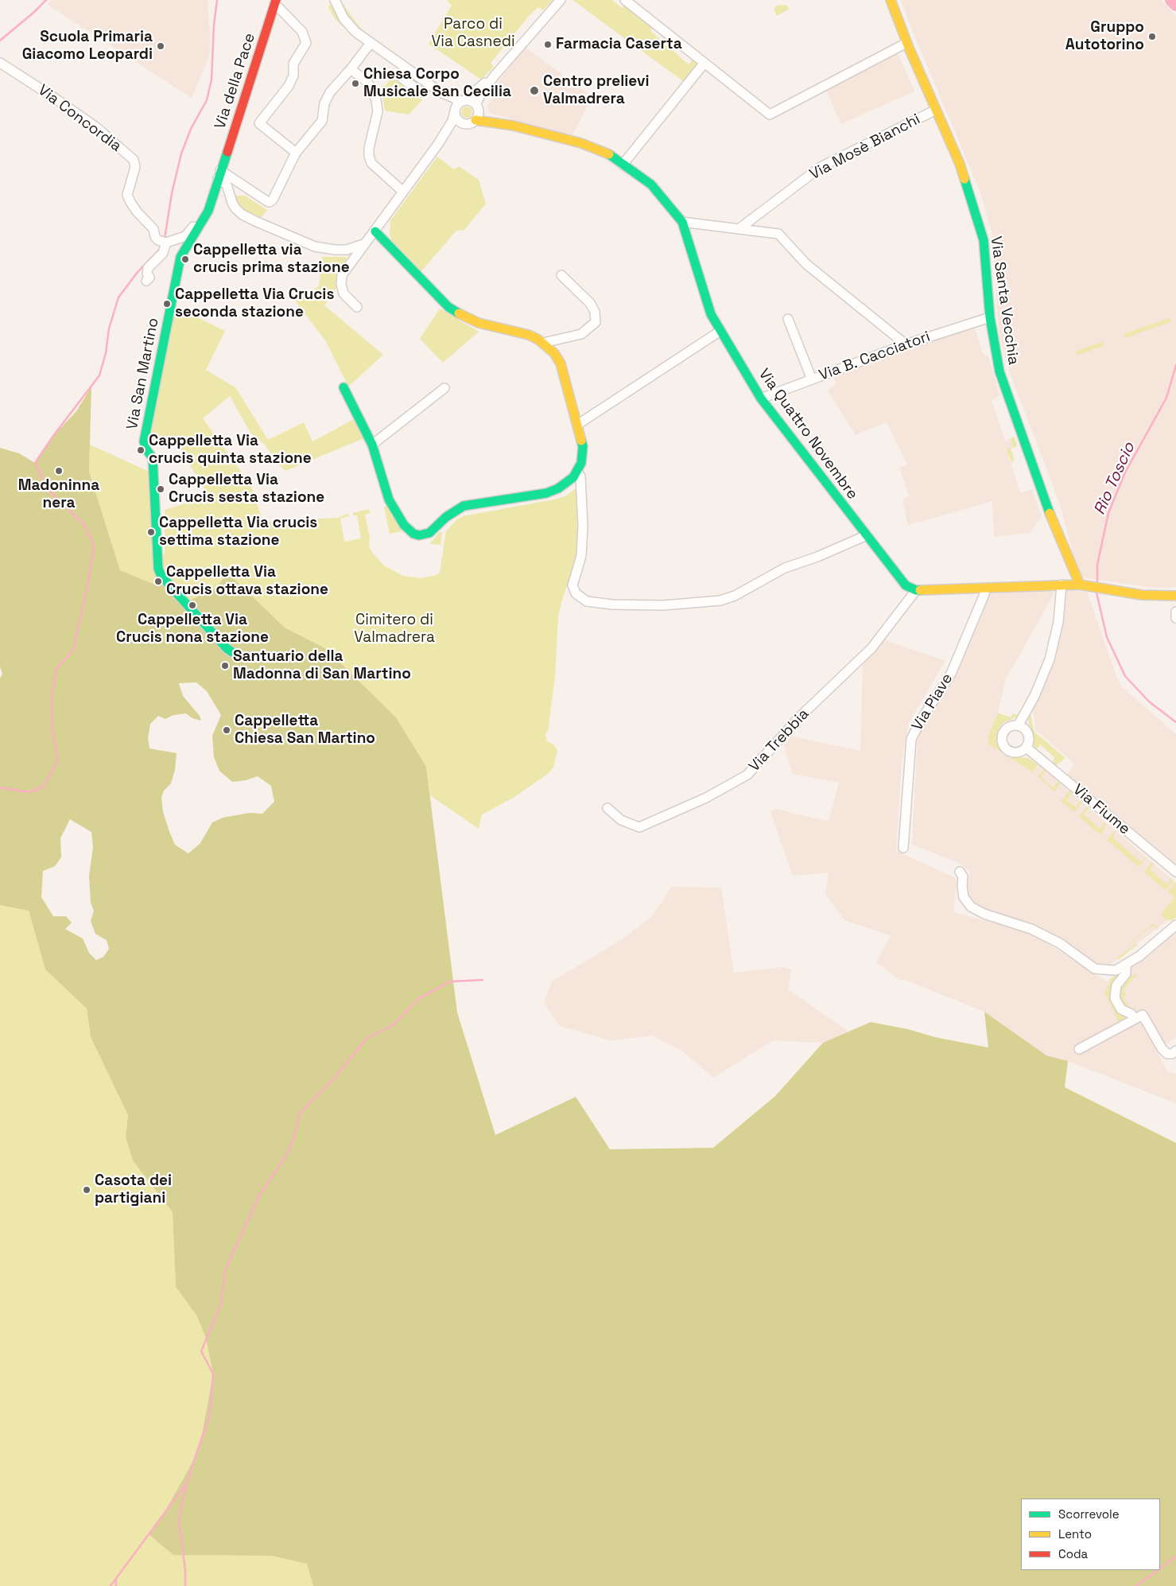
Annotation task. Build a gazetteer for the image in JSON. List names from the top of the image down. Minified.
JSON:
{"streets":{"street":["Via della Pace","Via Concordia","Via Mosè Bianchi","Via Santa Vecchia","Via B. Cacciatori","Via San Martino","Via Quattro Novembre","Via Piave","Via Trebbia","Via Fiume"]},"crossings":[["Via della Pace","Via San Martino"],["Via Mosè Bianchi","Via Santa Vecchia"],["Via Santa Vecchia","Via B. Cacciatori"],["Via B. Cacciatori","Via Quattro Novembre"],["Via Quattro Novembre","Via Trebbia"]],"water":["Rio Toscio"],"parks":["Parco di Via Casnedi","Cimitero di Valmadrera"],"places":["Gruppo Autotorino","Farmacia Caserta","Scuola Primaria Giacomo Leopardi","Chiesa Corpo Musicale San Cecilia","Centro prelievi Valmadrera","Cappelletta via crucis prima stazione","Cappelletta Via Crucis seconda stazione","Cappelletta Via crucis quinta stazione","Madoninna nera","Cappelletta Via Crucis sesta stazione","Cappelletta Via crucis settima stazione","Cappelletta Via Crucis ottava stazione","Cappelletta Via Crucis nona stazione","Santuario della Madonna di San Martino","Cappelletta Chiesa San Martino","Casota dei partigiani"],"legend":["Scorrevole","Lento","Coda"]}
